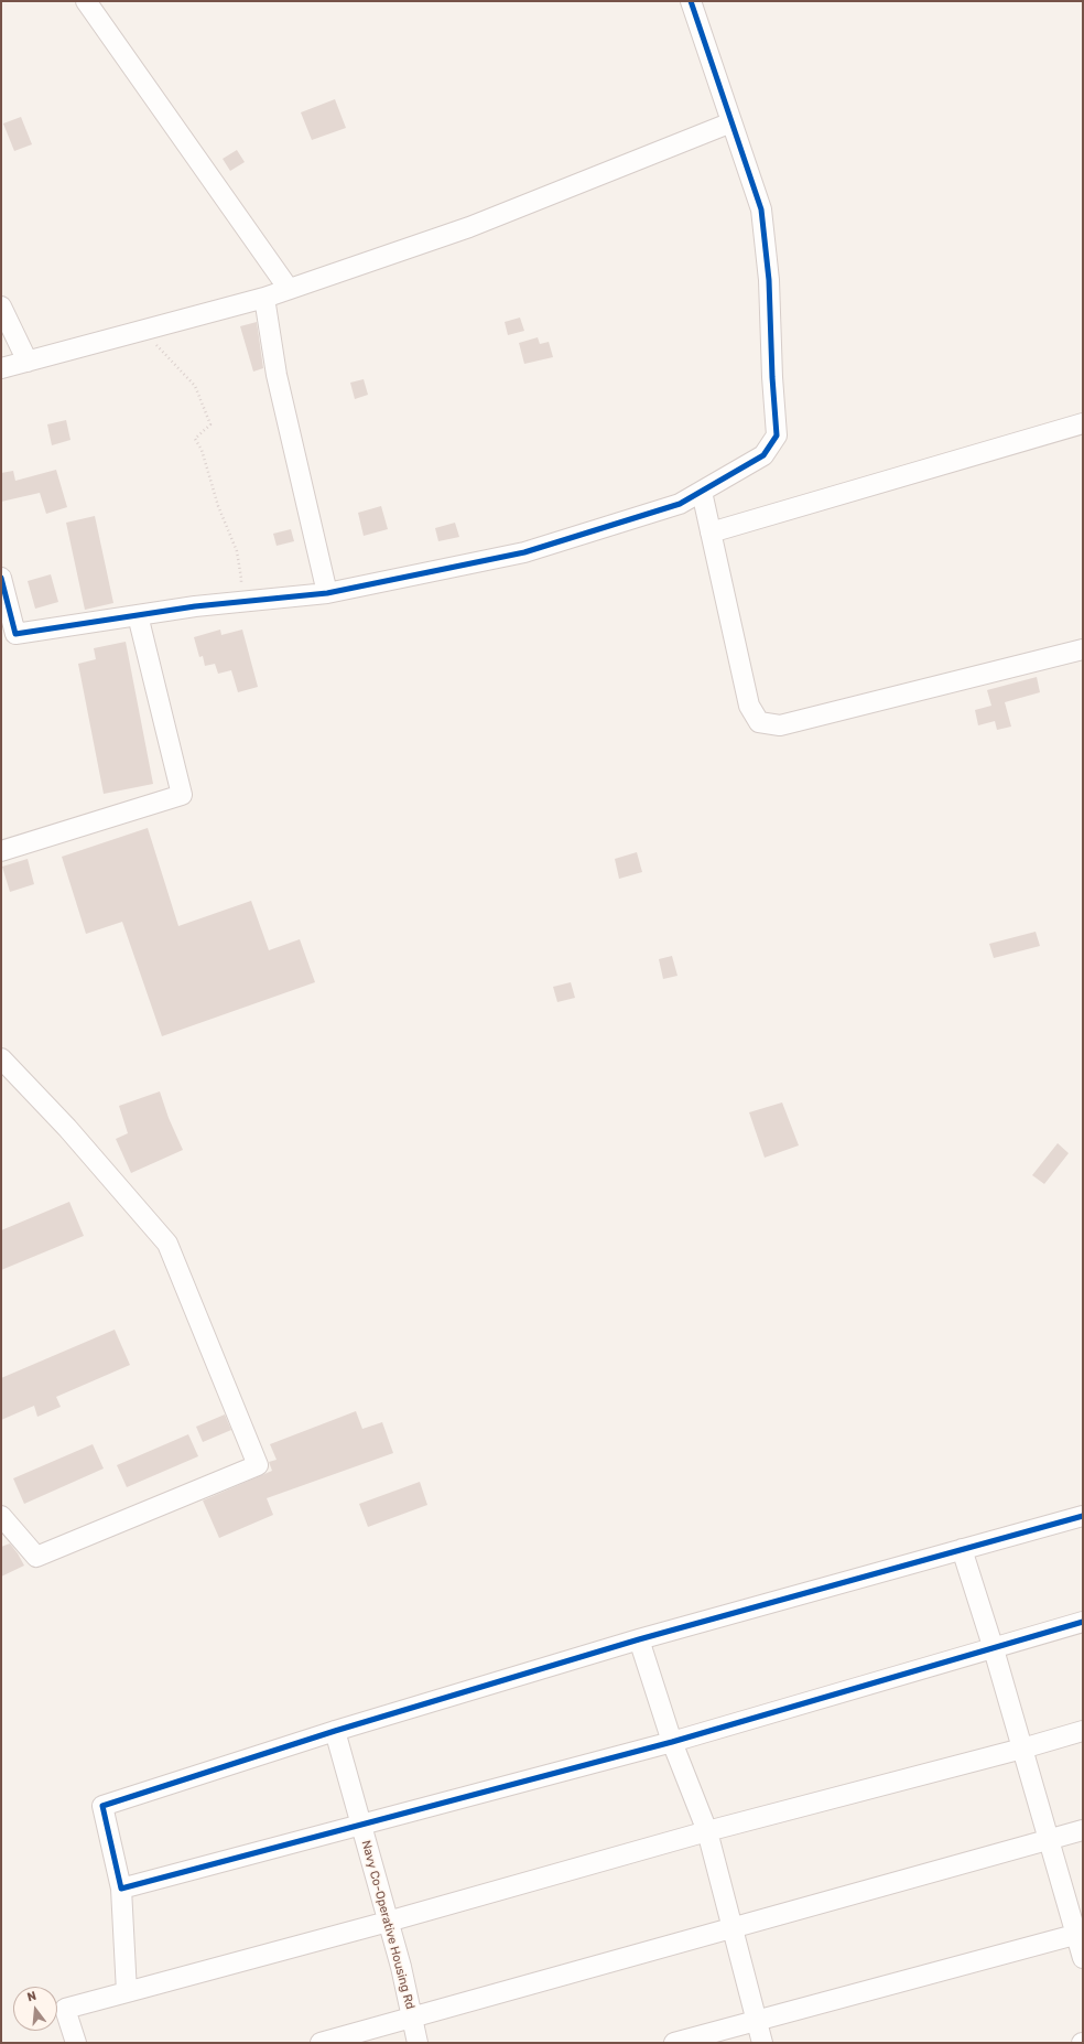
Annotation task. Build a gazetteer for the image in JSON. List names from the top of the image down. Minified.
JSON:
{"streets":{"street":["Navy Co-Operative Housing Rd"]},"north":"top"}
